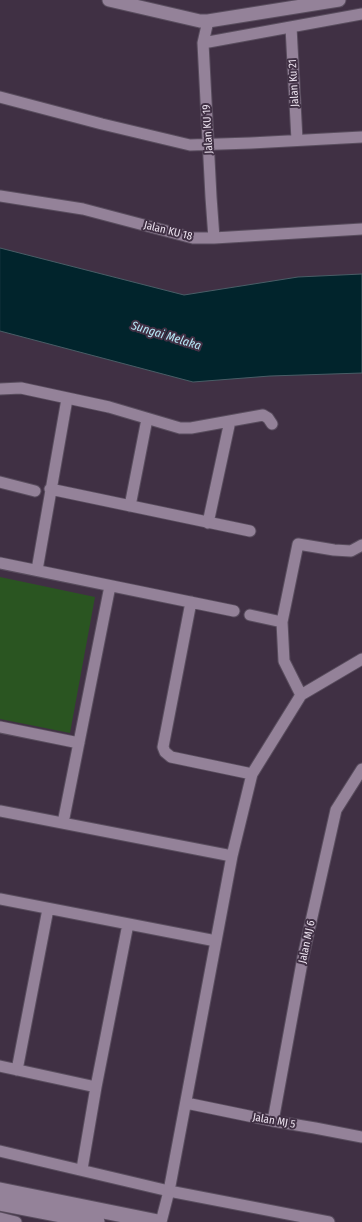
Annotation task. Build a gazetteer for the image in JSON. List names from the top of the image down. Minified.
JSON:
{"streets":{"street":["Jalan Ku 21","Jalan KU 19","Jalan KU 18","Jalan MJ 6","Jalan MJ 5"]},"crossings":[["Jalan KU 19","Jalan KU 18"],["Jalan MJ 6","Jalan MJ 5"]],"water":["Sungai Melaka"]}
